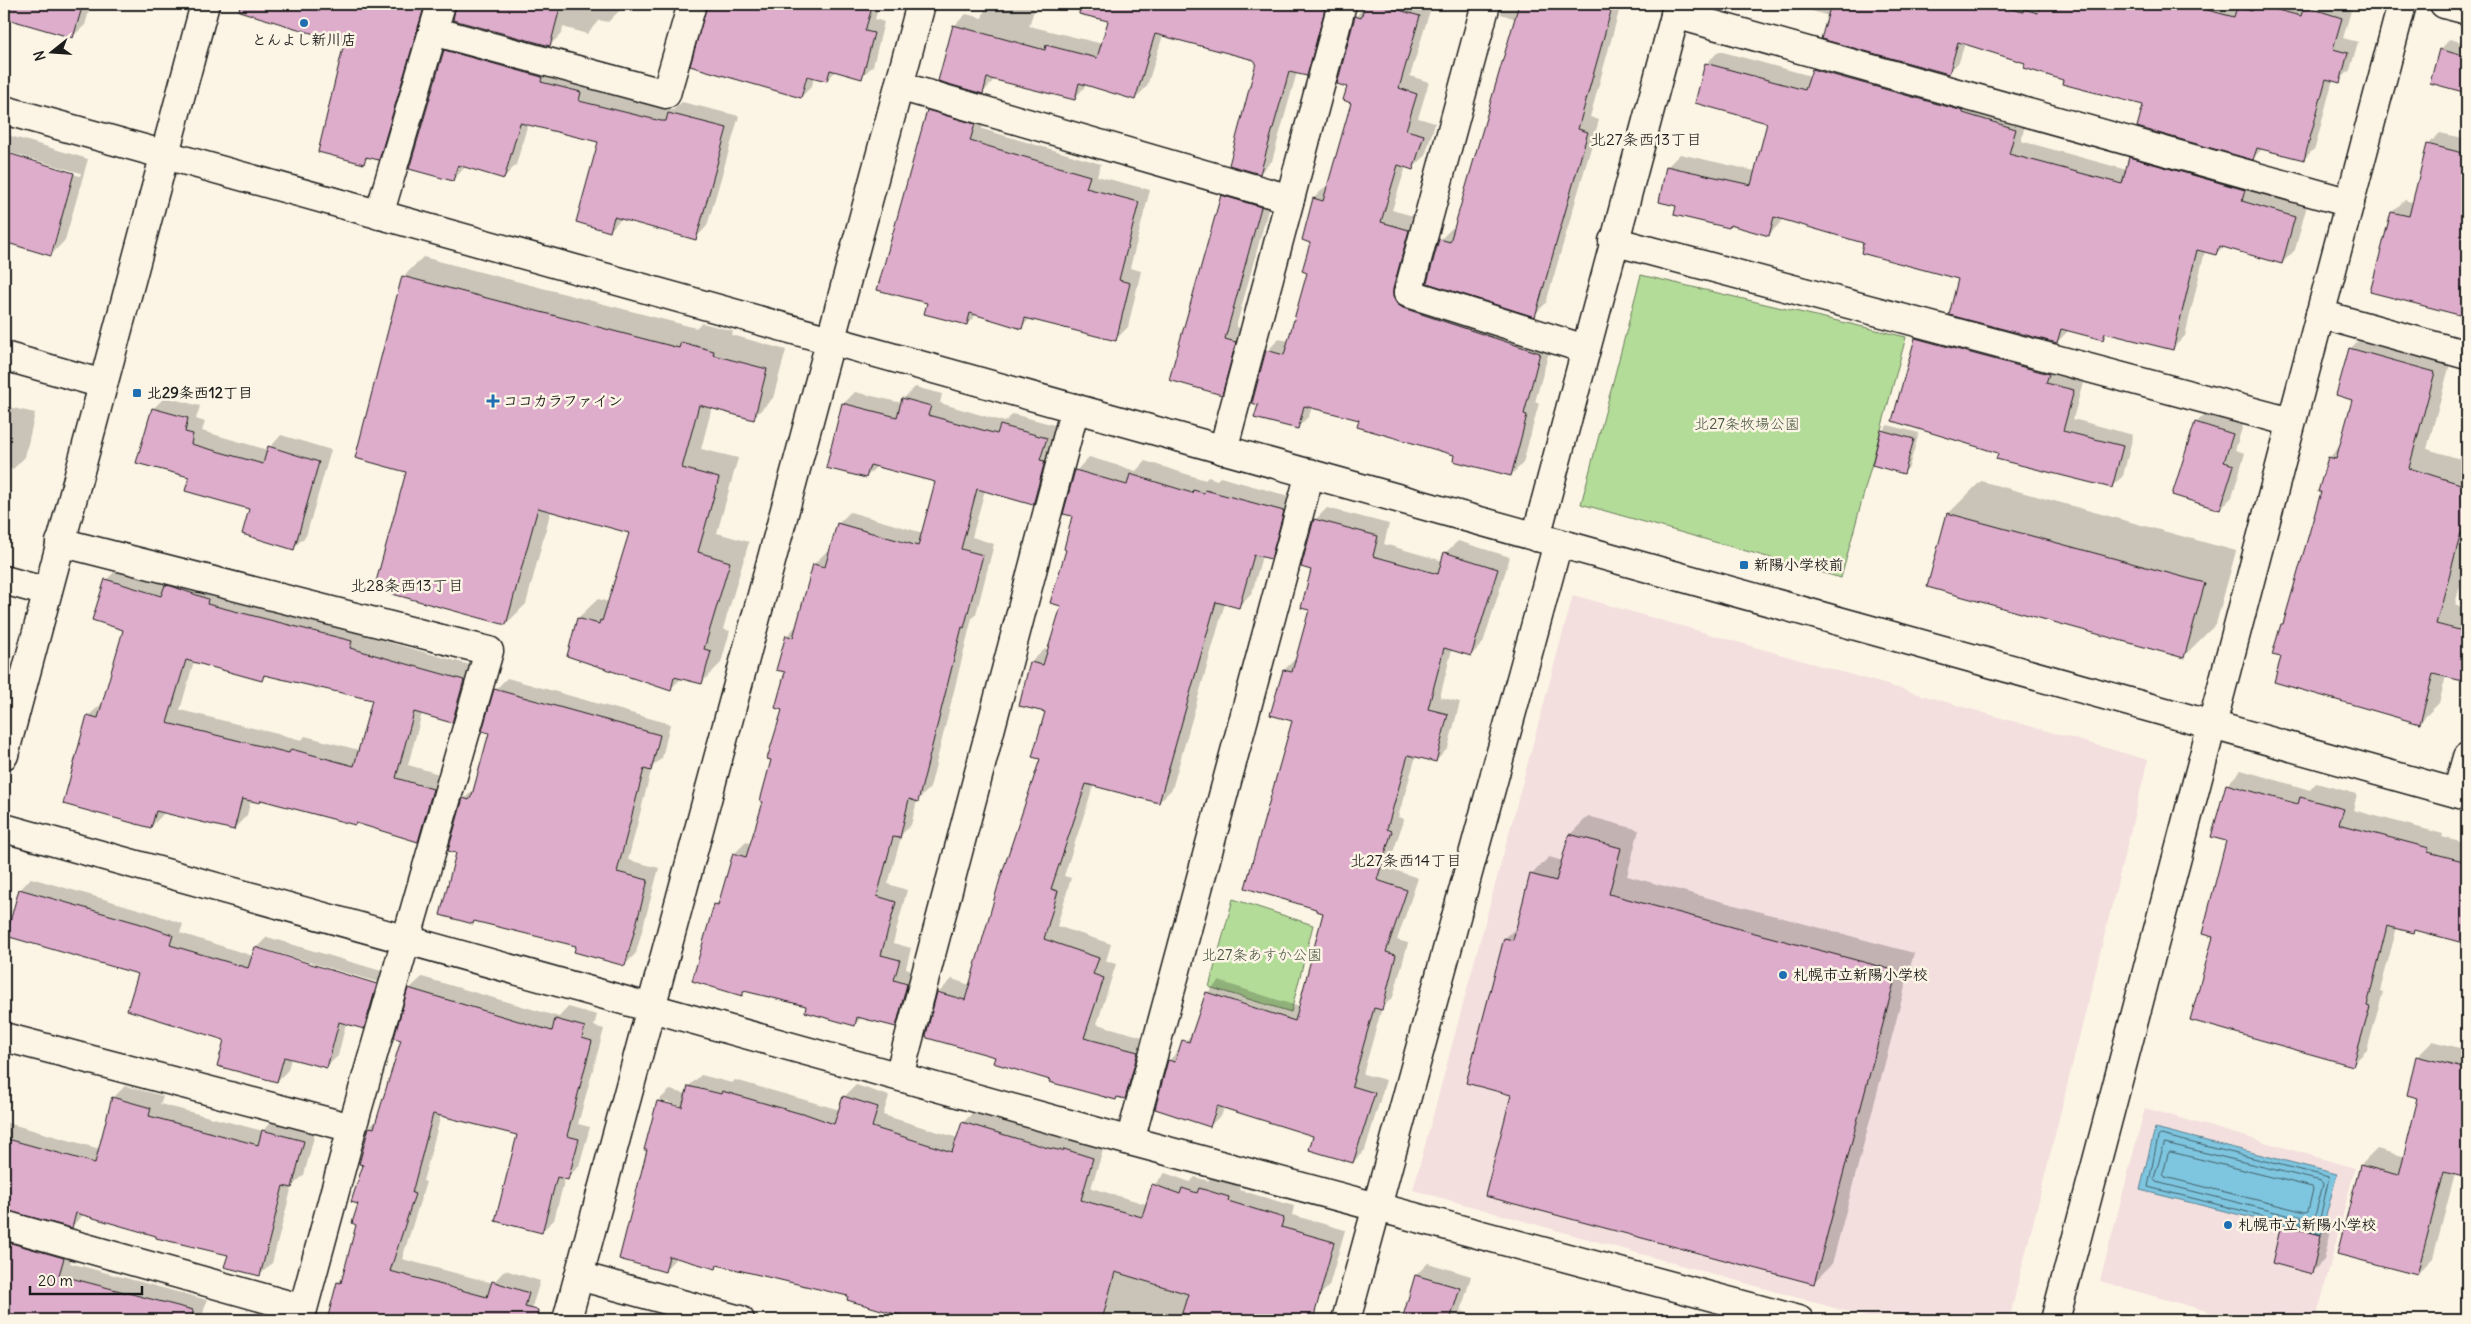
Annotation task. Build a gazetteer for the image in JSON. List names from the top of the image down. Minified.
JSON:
{"districts":["北27条西13丁目","北28条西13丁目","北27条西14丁目"],"parks":["北27条牧場公園","北27条あすか公園"],"places":{"other":["とんよし新川店","札幌市立新陽小学校","札幌市立 新陽小学校"],"transit":["北29条西12丁目","新陽小学校前"],"health":["ココカラファイン"]},"scale_bar":"20 m","north":"left"}
